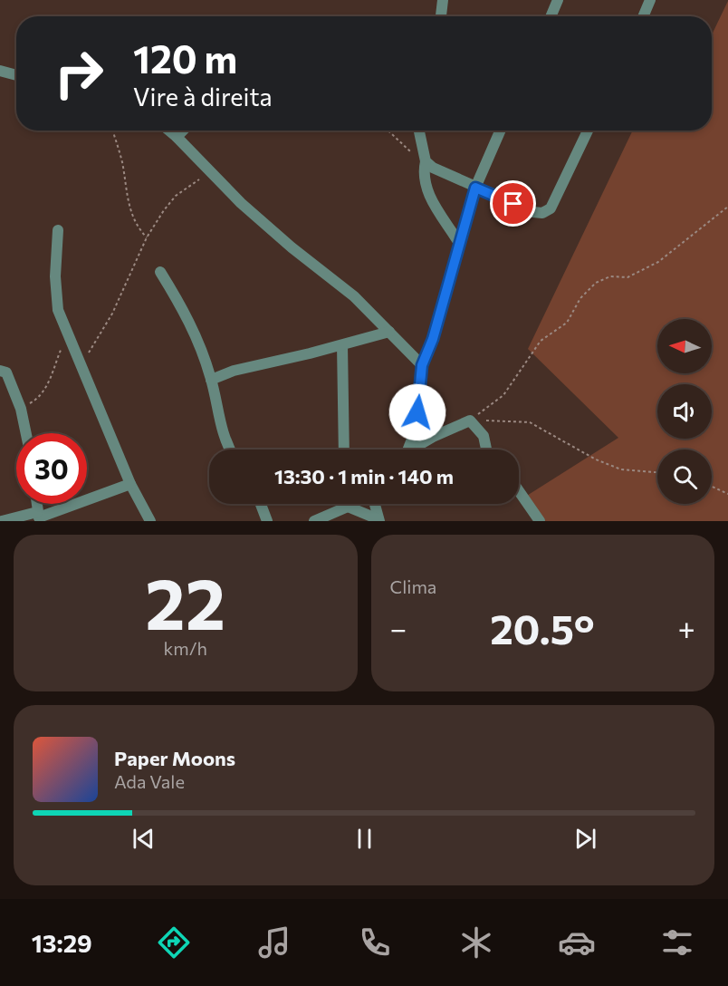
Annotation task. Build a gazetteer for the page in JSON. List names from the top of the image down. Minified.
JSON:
{"north":"left","page":{"turn":["120 m","Vire à direita"],"limit":"30","trip":"13:30 · 1 min · 140 m","tile":[["22","km/h"],"Clima"],"heat":["−","20.5°","+"],"song":["Paper Moons","Ada Vale"],"tabs":"13:29"}}
